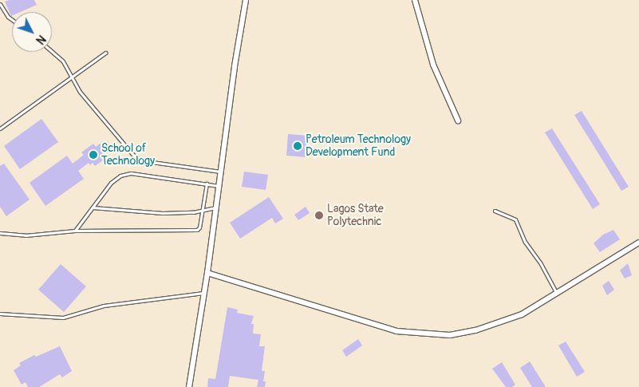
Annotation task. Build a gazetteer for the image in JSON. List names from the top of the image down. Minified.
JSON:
{"places":["Petroleum Technology Development Fund","School of Technology","Lagos State Polytechnic"],"north":"bottom right"}
